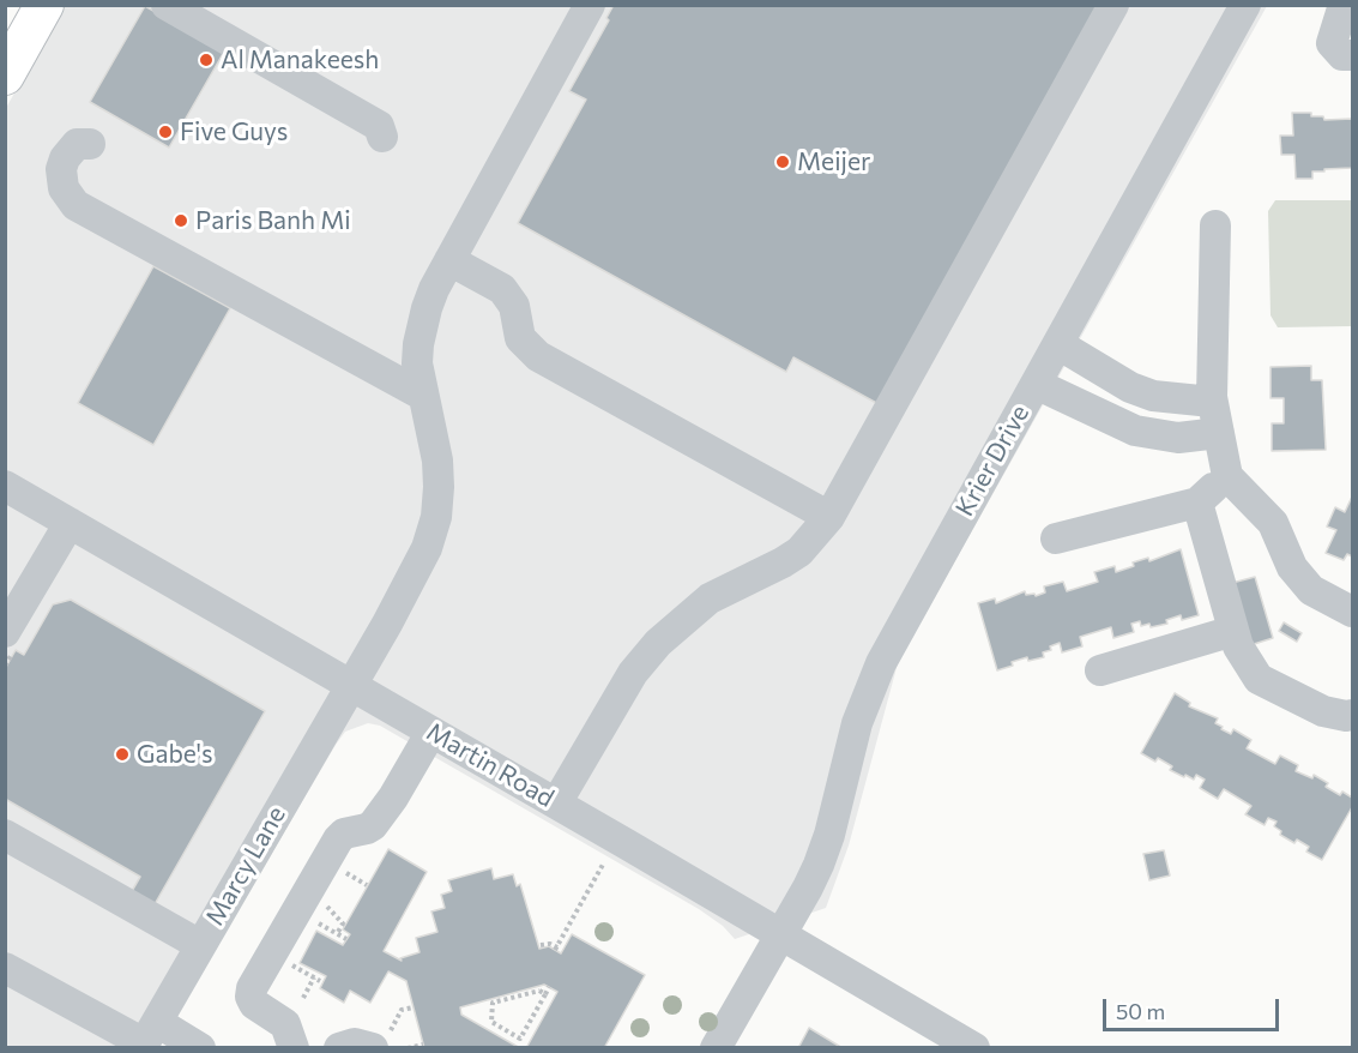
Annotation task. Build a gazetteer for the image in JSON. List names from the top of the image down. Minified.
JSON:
{"streets":{"street":["Krier Drive","Martin Road","Marcy Lane"]},"crossings":[["Krier Drive","Martin Road"],["Martin Road","Marcy Lane"]],"places":["Al Manakeesh","Five Guys","Meijer","Paris Banh Mi","Gabe's"],"scale_bar":"50 m"}
